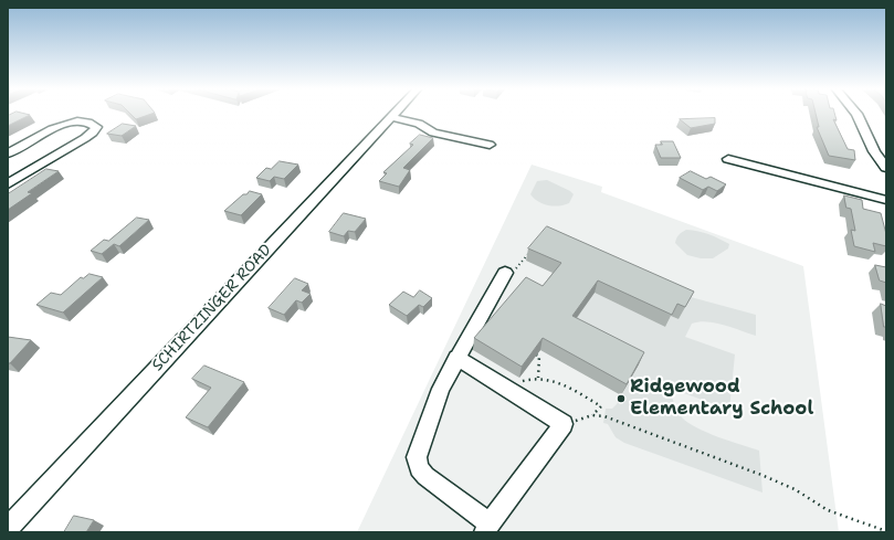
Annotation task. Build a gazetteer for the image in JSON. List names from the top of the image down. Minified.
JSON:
{"streets":{"street":["SCHIRTZINGER ROAD"]},"places":["Ridgewood Elementary School"]}
